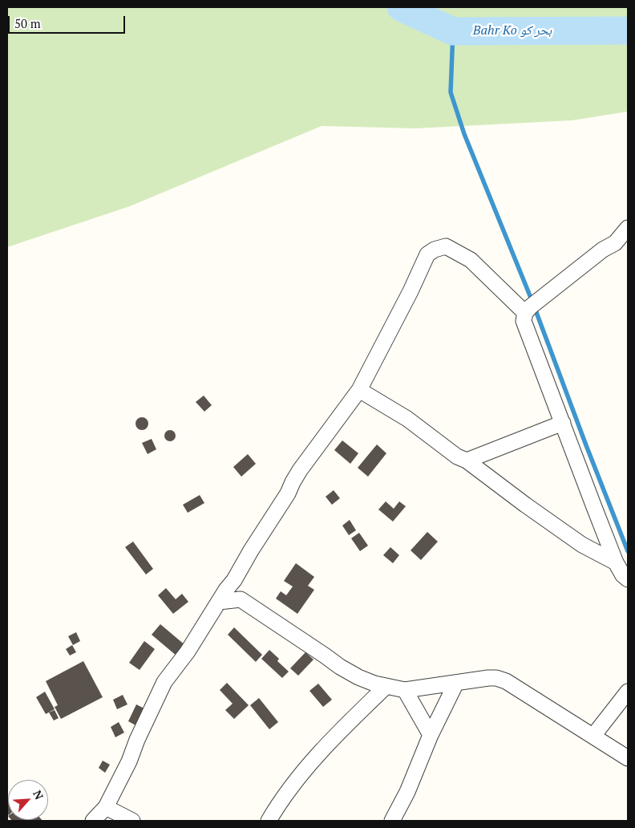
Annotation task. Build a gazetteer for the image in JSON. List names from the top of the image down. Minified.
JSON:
{"water":["Bahr Ko بحر كو"],"scale_bar":"50 m","north":"top right"}
